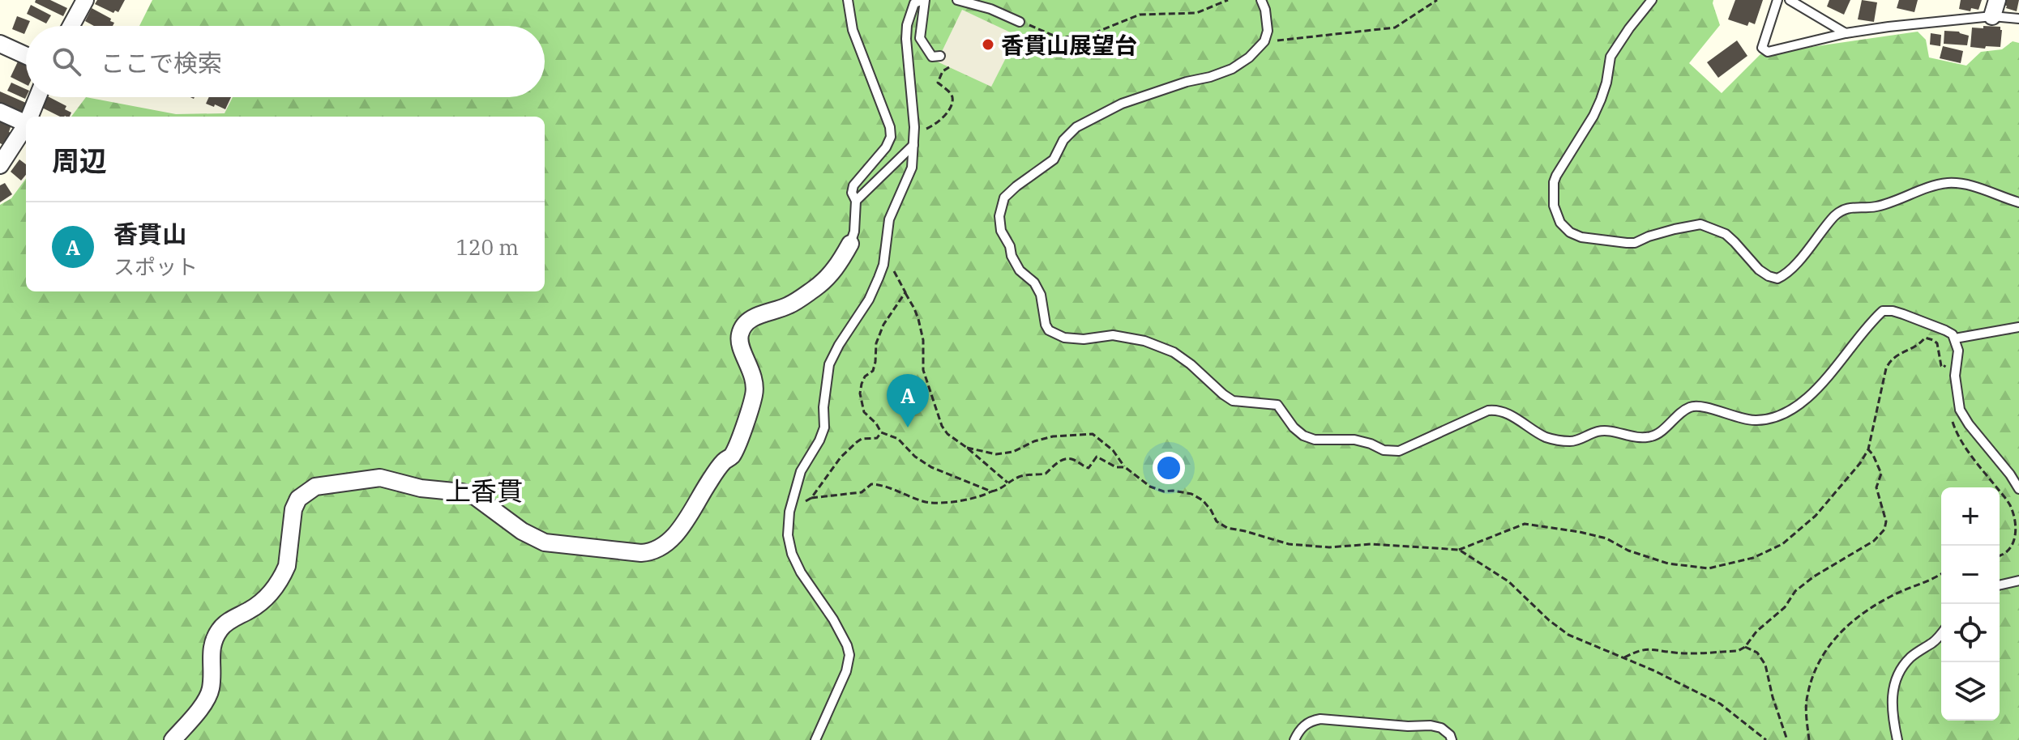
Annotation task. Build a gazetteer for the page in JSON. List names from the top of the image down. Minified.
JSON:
{"districts":["上香貫"],"places":["香貫山展望台"],"page":{"search":"ここで検索","heading":"周辺","list":[{"mark":"A","name":"香貫山","note":"スポット","value":"120 m"}],"pins":"A","map_buttons":["+","−"]}}
